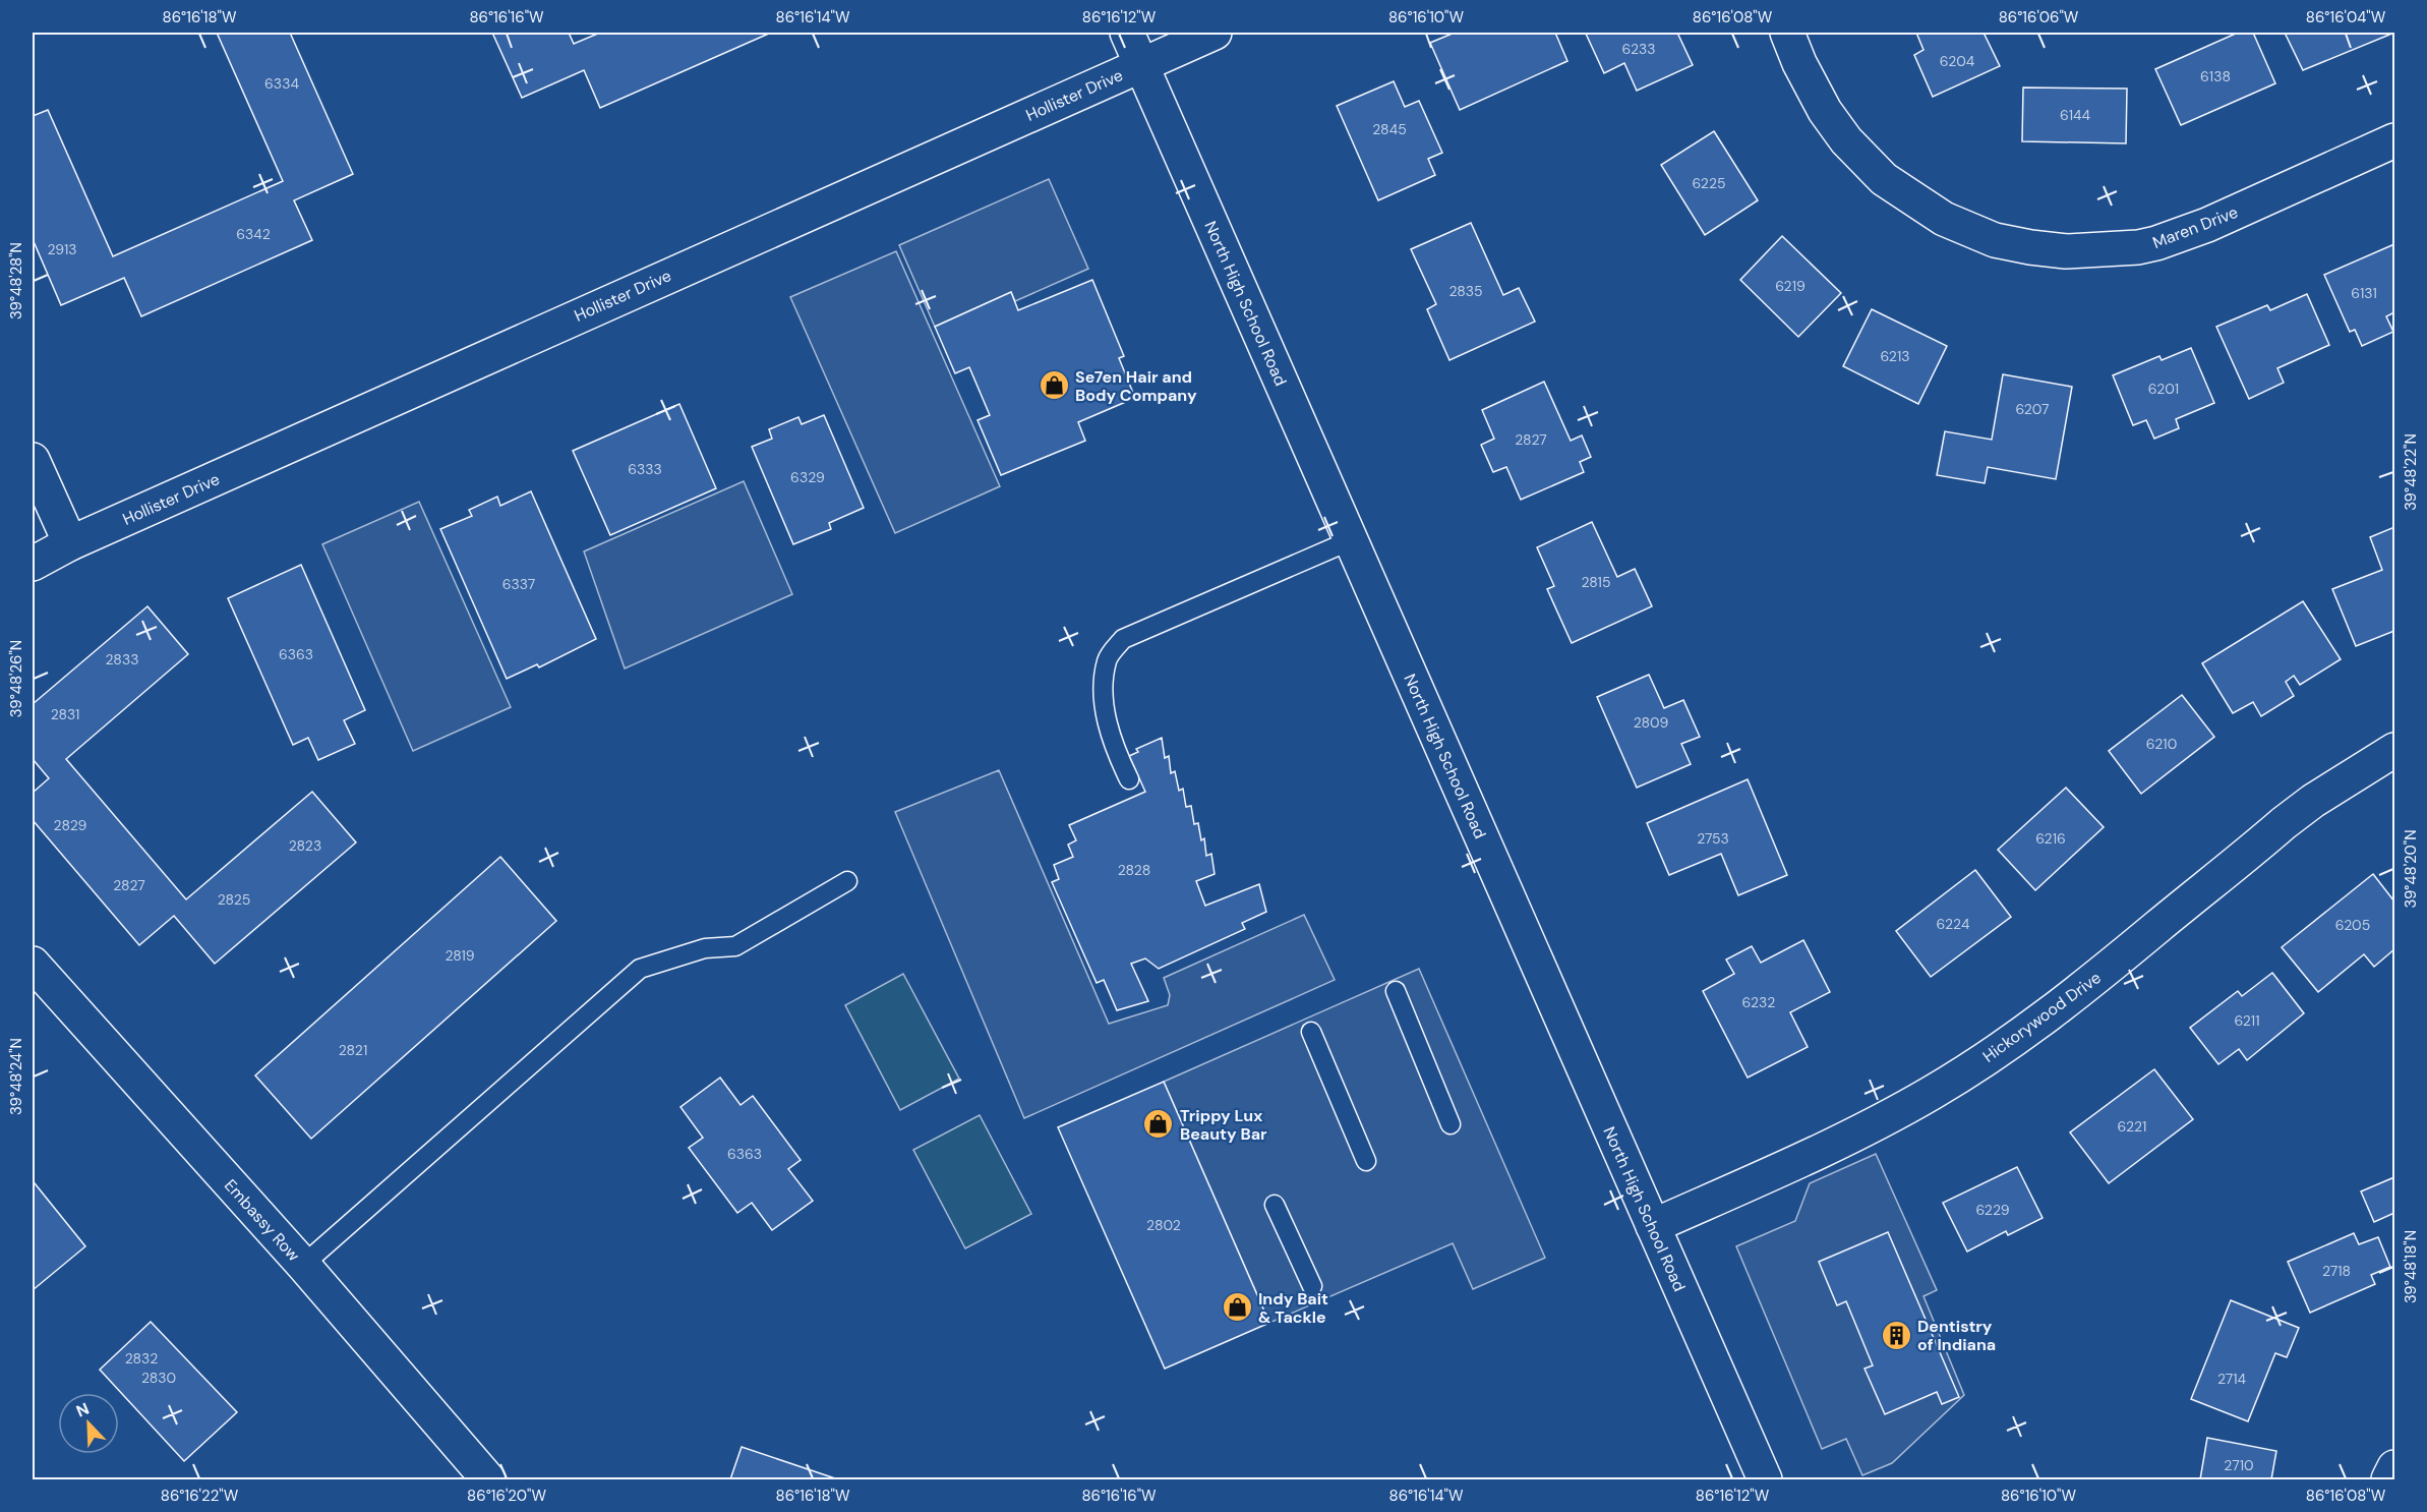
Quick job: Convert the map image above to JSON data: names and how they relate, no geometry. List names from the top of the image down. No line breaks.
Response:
{"streets":{"street":["Hollister Drive","Maren Drive","North High School Road","Hickorywood Drive","Embassy Row"]},"crossings":[["Hollister Drive","North High School Road"],["North High School Road","Hickorywood Drive"]],"places":{"shop":["Se7en Hair and Body Company","Trippy Lux Beauty Bar","Indy Bait & Tackle"],"building":["Dentistry of Indiana"]},"house_numbers":["6233","6204","6138","6334","6144","2845","6225","6342","2913","6219","2835","6131","6213","6201","6207","2827","6333","6329","2815","6337","6363","2833","2831","2809","6210","2829","2753","6216","2823","2828","2827","2825","6224","6205","2819","6232","6211","2821","6221","6363","6229","2802","2718","2832","2830","2714","2710"],"north":"top left","coordinates":["86°16'18\"W","86°16'16\"W","86°16'14\"W","86°16'12\"W","86°16'10\"W","86°16'08\"W","86°16'06\"W","86°16'04\"W","39°48'28\"N","39°48'22\"N","39°48'26\"N","39°48'20\"N","39°48'24\"N","39°48'18\"N","86°16'22\"W","86°16'20\"W"]}
